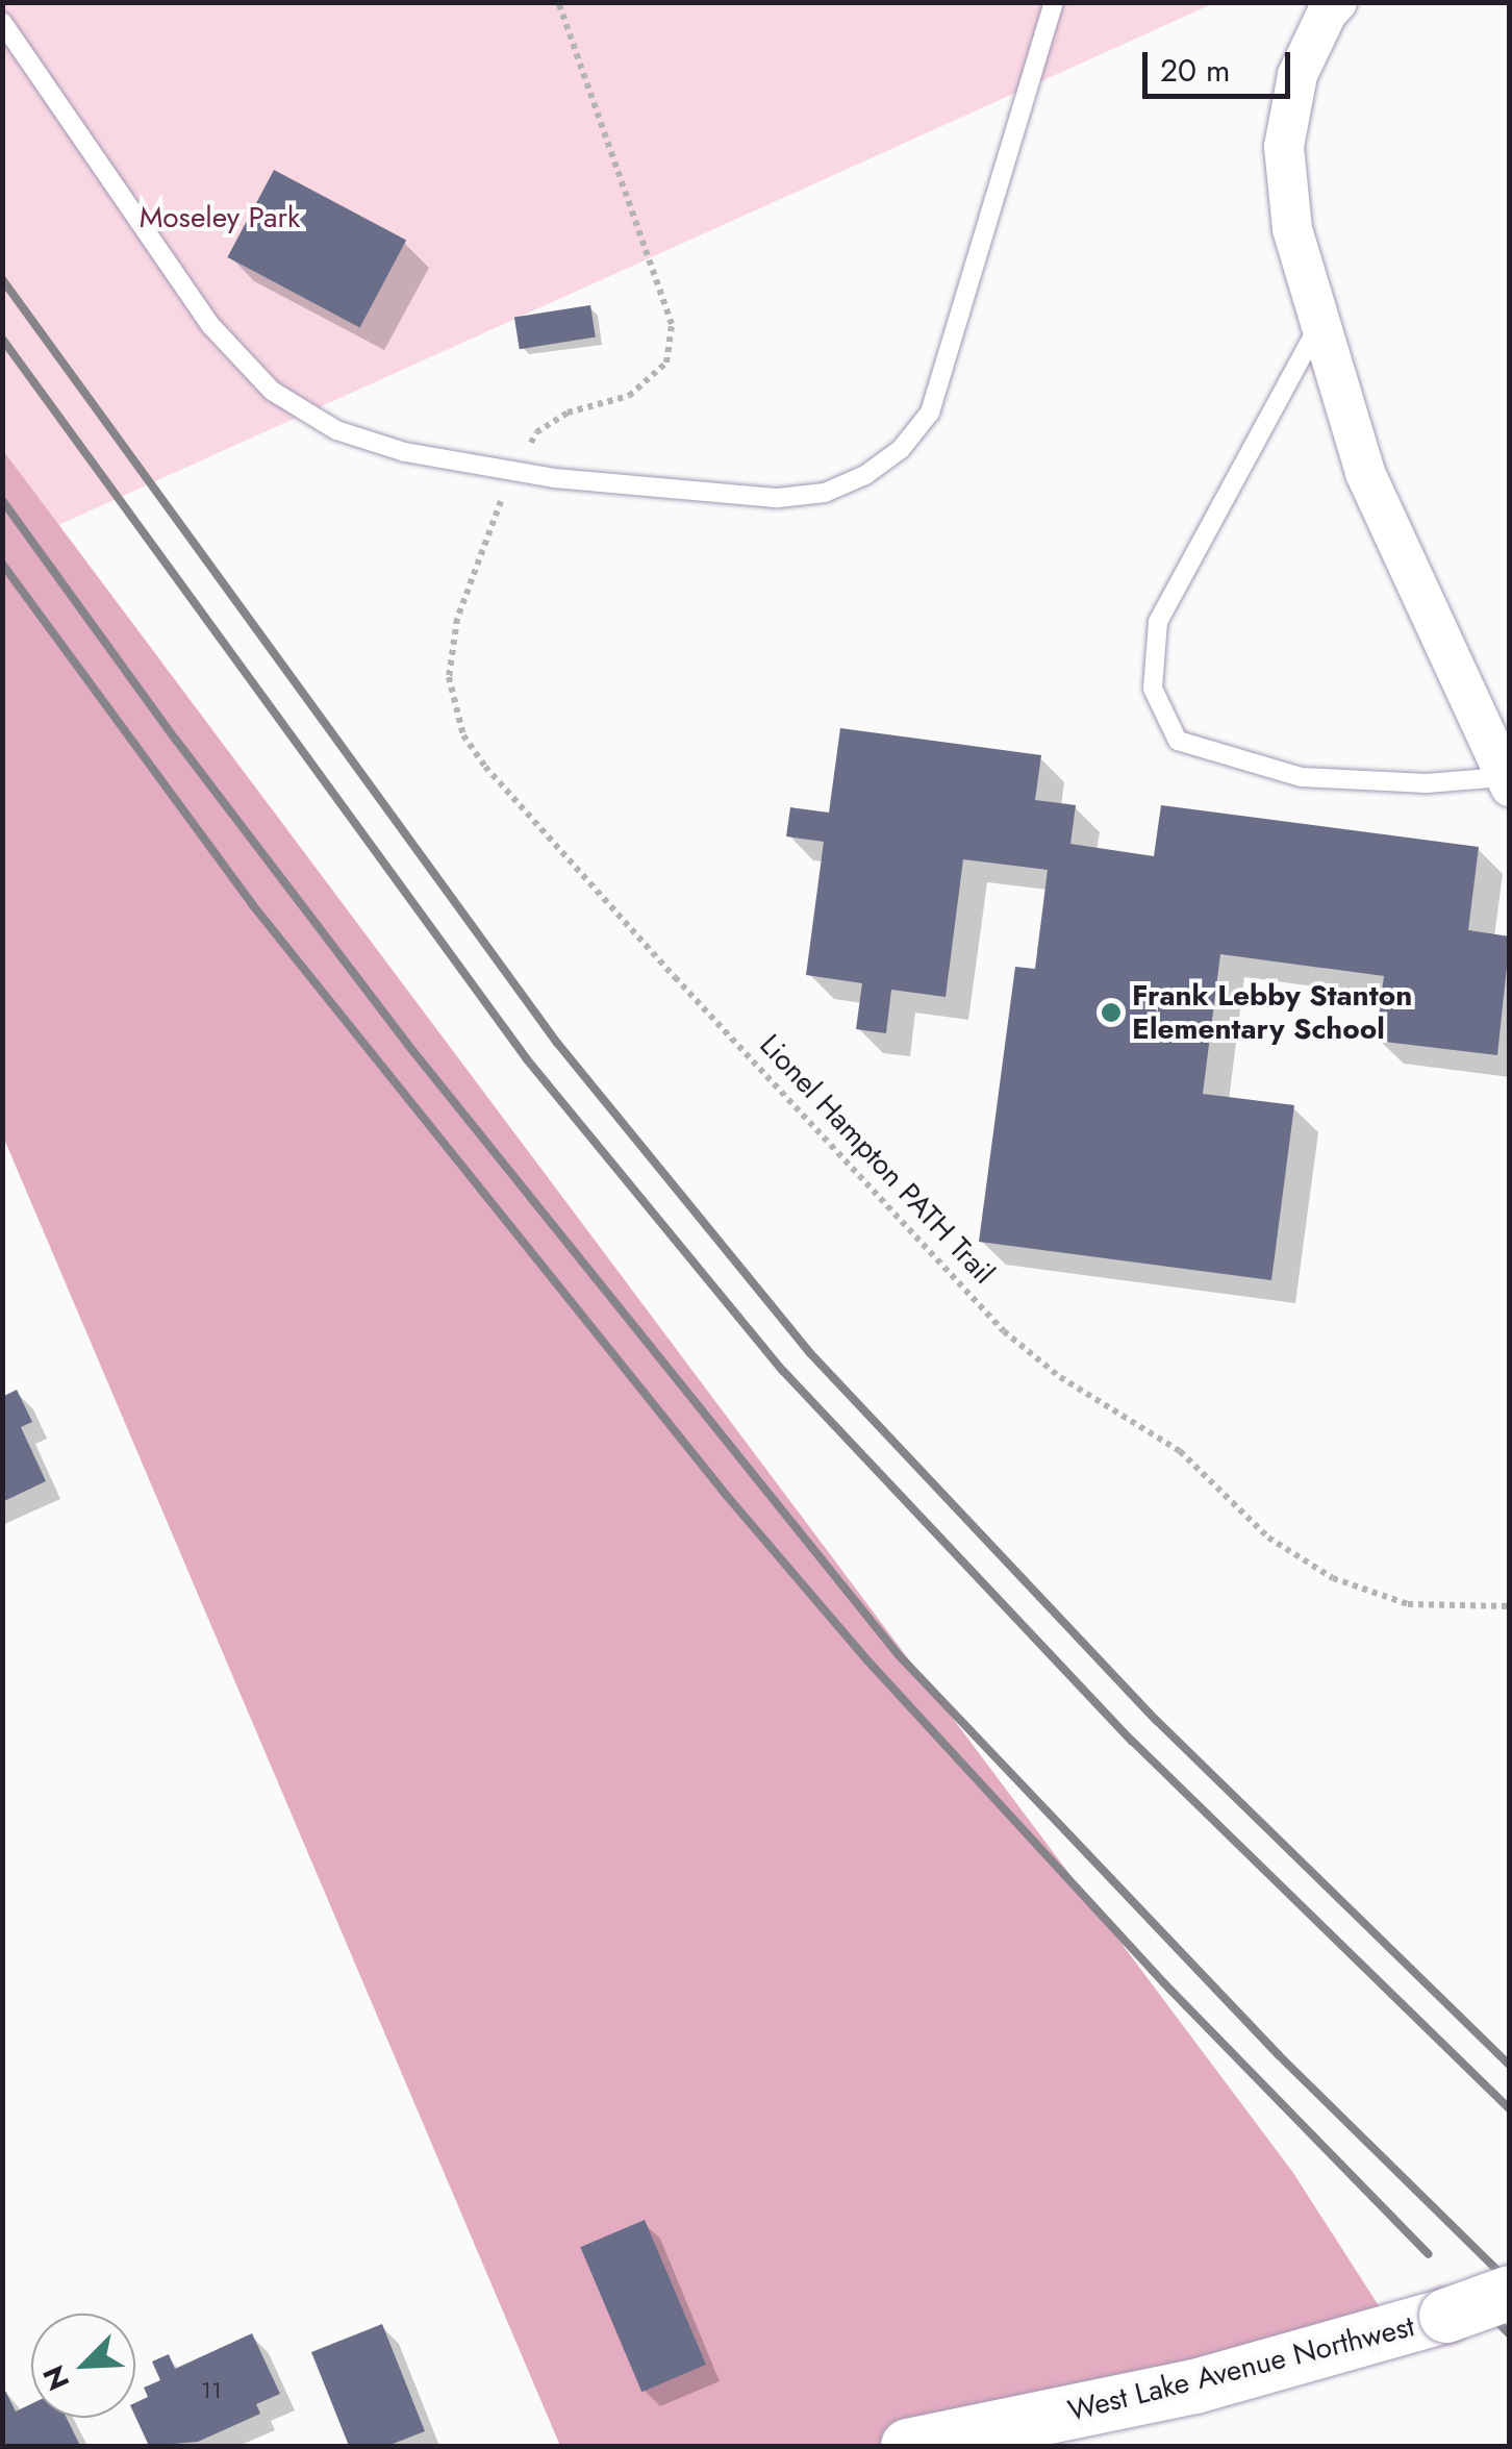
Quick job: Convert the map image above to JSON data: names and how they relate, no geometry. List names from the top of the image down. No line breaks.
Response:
{"streets":{"street":["West Lake Avenue Northwest"],"path":["Lionel Hampton PATH Trail"]},"parks":["Moseley Park"],"places":["Frank Lebby Stanton Elementary School"],"house_numbers":["11"],"scale_bar":"20 m","north":"bottom left"}
